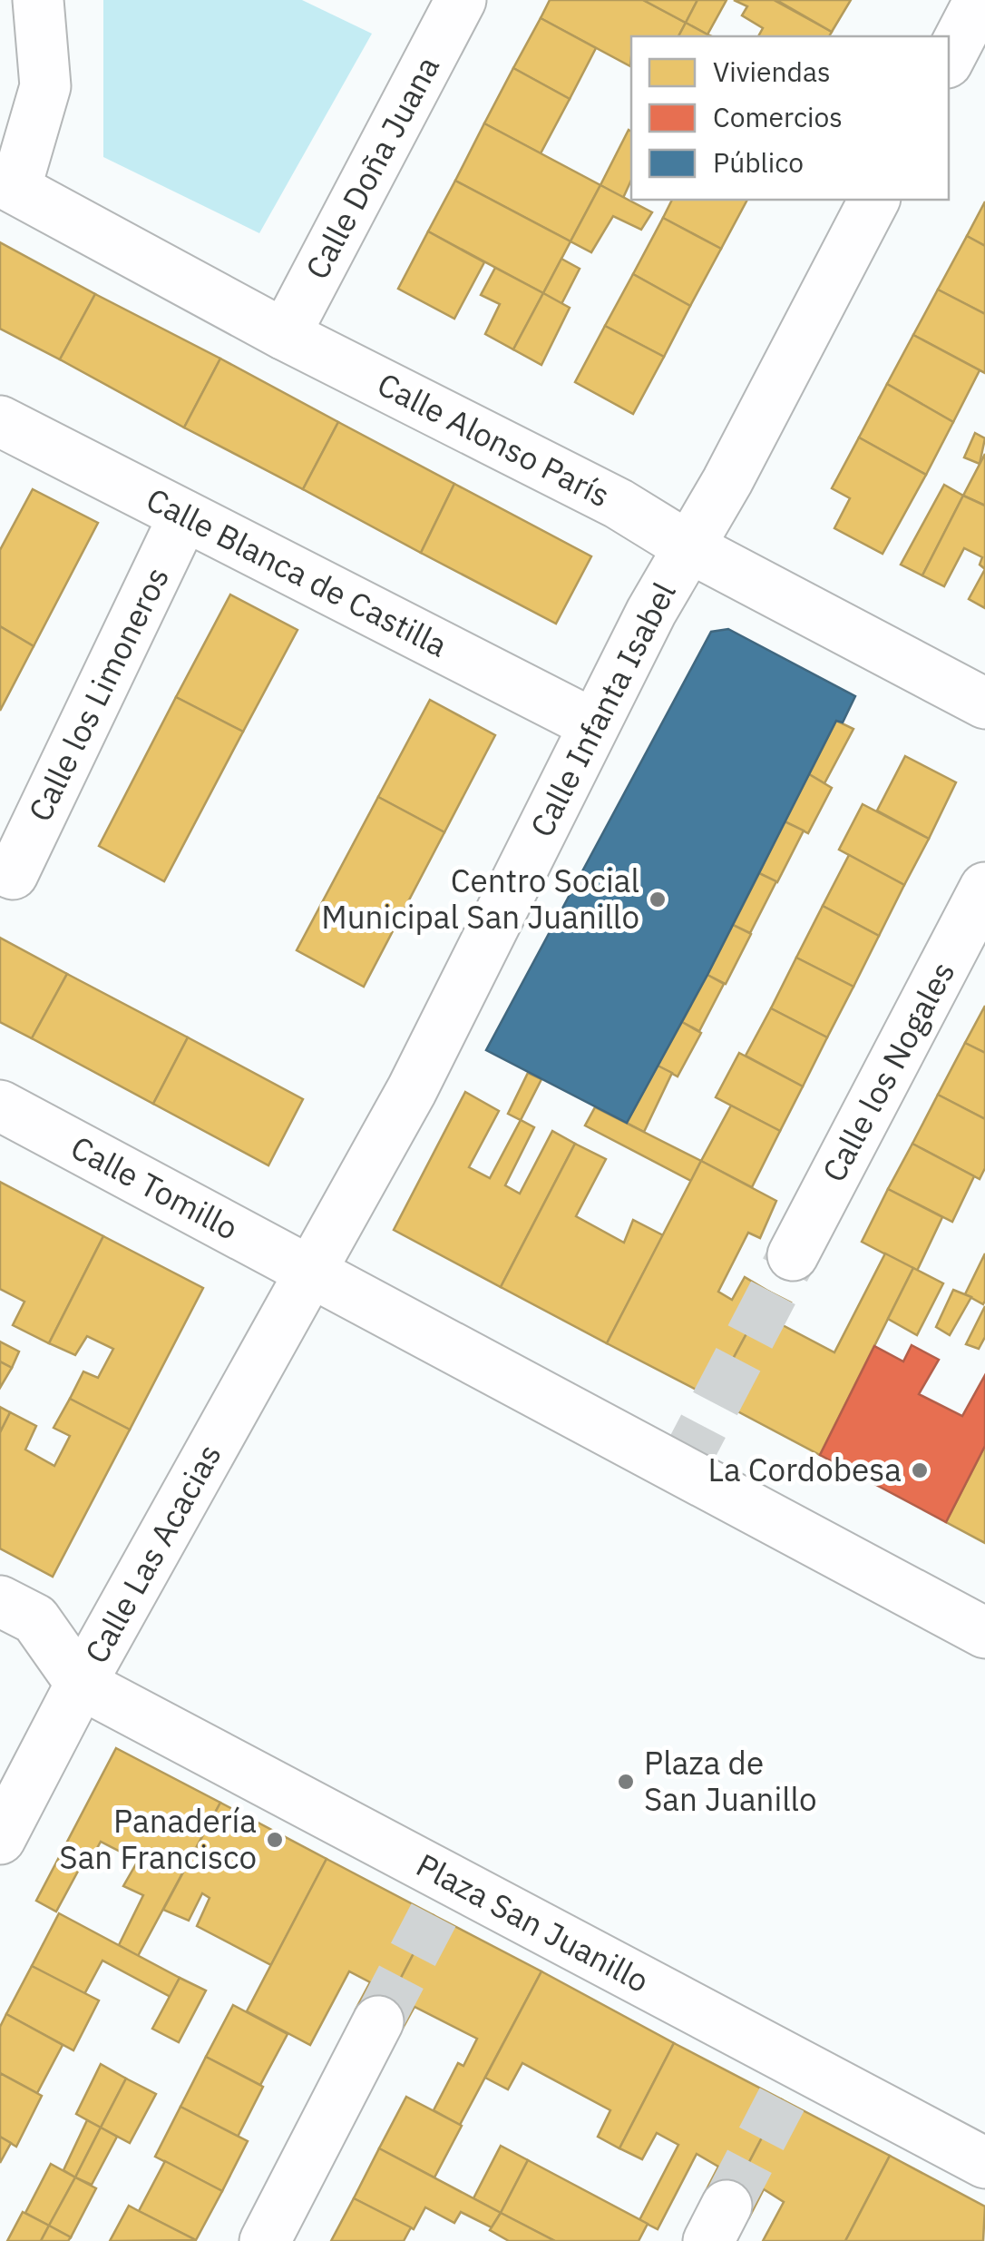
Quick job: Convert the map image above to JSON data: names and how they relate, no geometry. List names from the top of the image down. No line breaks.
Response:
{"streets":{"street":["Calle Doña Juana","Calle Alonso París","Calle Blanca de Castilla","Calle los Limoneros","Calle Infanta Isabel","Calle los Nogales","Calle Tomillo","Calle Las Acacias","Plaza San Juanillo"]},"crossings":[["Calle Doña Juana","Calle Alonso París"],["Calle Alonso París","Calle Infanta Isabel"],["Calle Blanca de Castilla","Calle los Limoneros"],["Calle Blanca de Castilla","Calle Infanta Isabel"],["Calle Infanta Isabel","Calle Tomillo"],["Calle Infanta Isabel","Calle Las Acacias"],["Calle Tomillo","Calle Las Acacias"],["Calle Las Acacias","Plaza San Juanillo"]],"places":["Centro Social Municipal San Juanillo","La Cordobesa","Plaza de San Juanillo","Panadería San Francisco"],"legend":["Viviendas","Comercios","Público"]}
